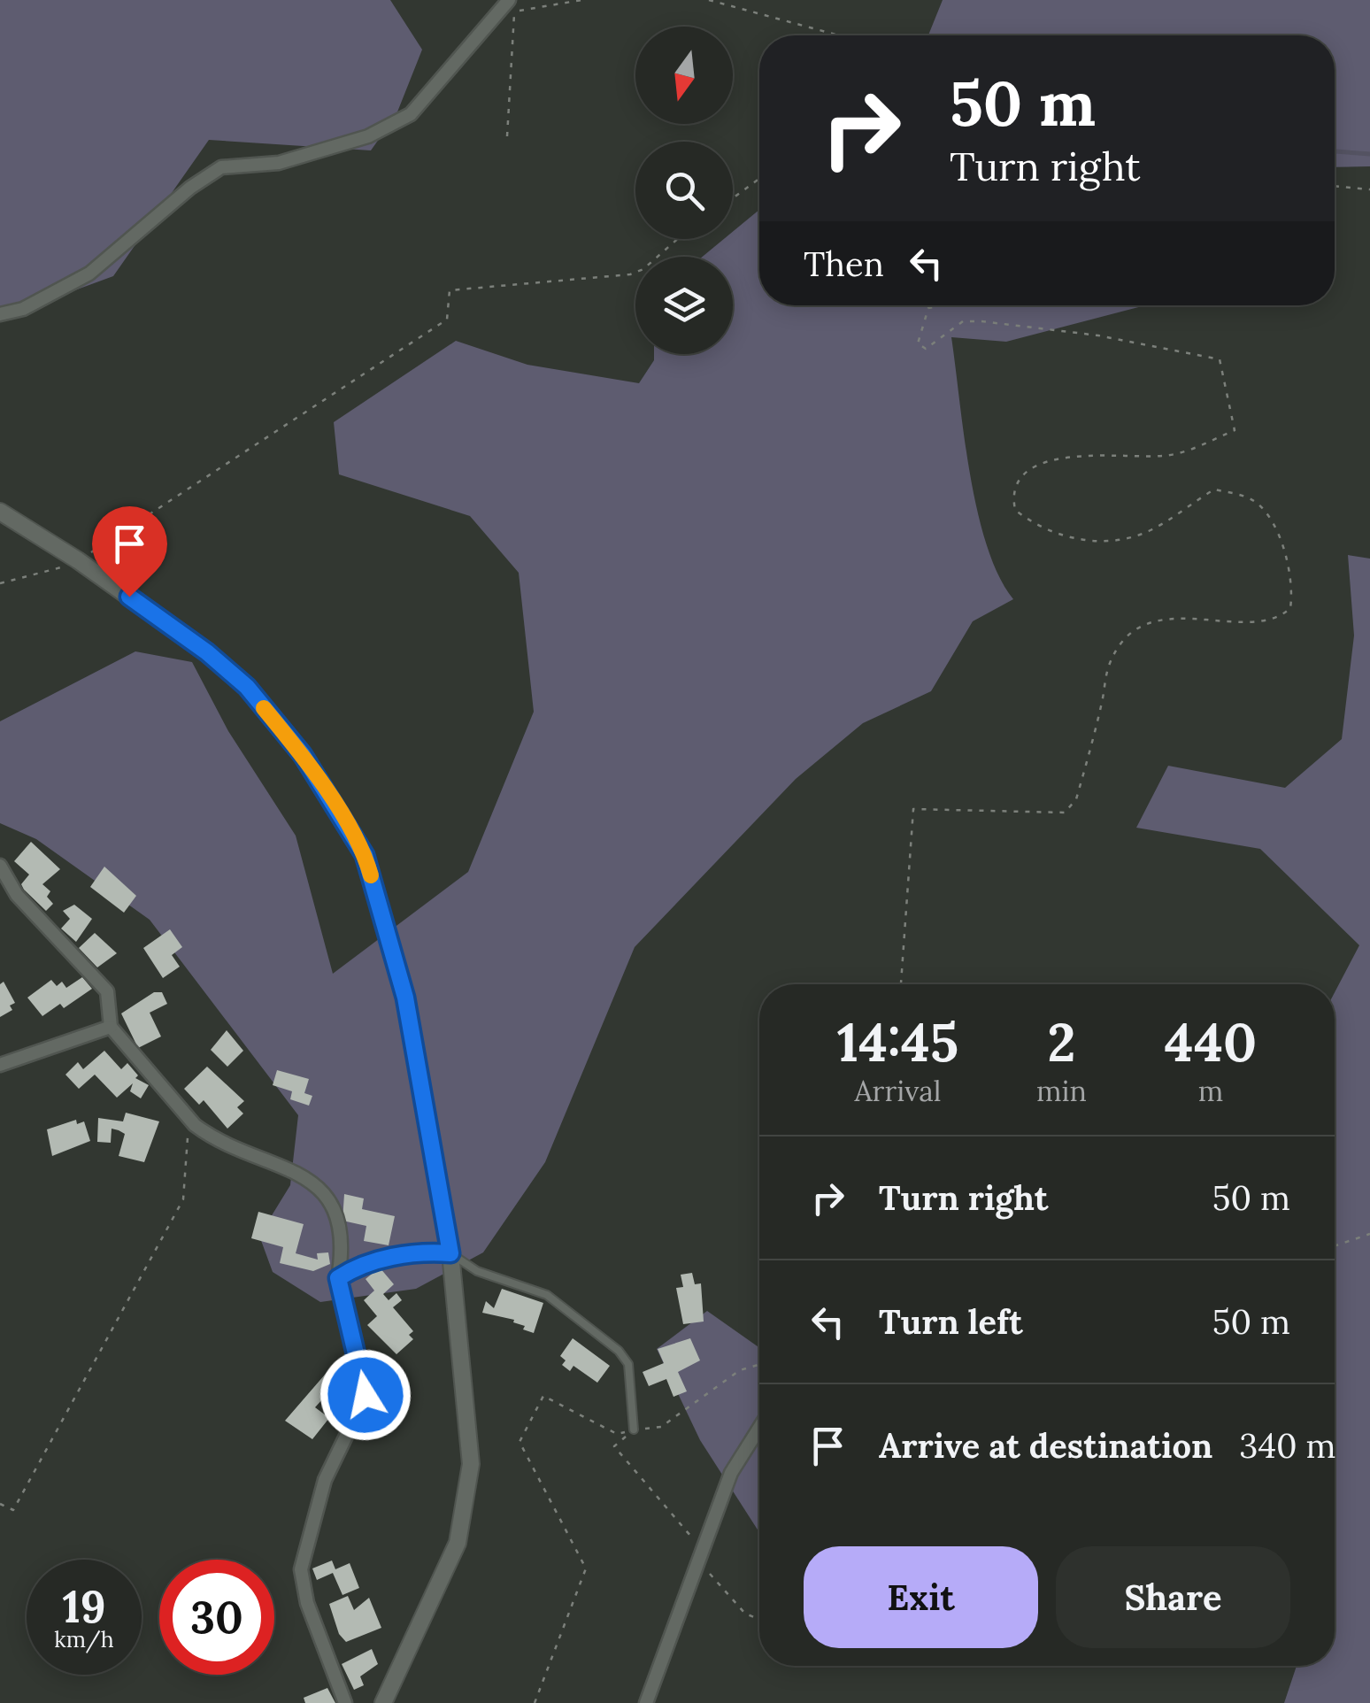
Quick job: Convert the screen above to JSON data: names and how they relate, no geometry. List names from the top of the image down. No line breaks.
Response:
{"north":"bottom","page":{"turn":["50 m","Turn right"],"then":"Then","eta":["14:45","Arrival","2","min","440","m"],"list":[{"name":"Turn right","value":"50 m"},{"name":"Turn left","value":"50 m"},{"name":"Arrive at destination","value":"340 m"}],"buttons":["Exit","Share"],"speed":"19 km/h","limit":"30"}}
